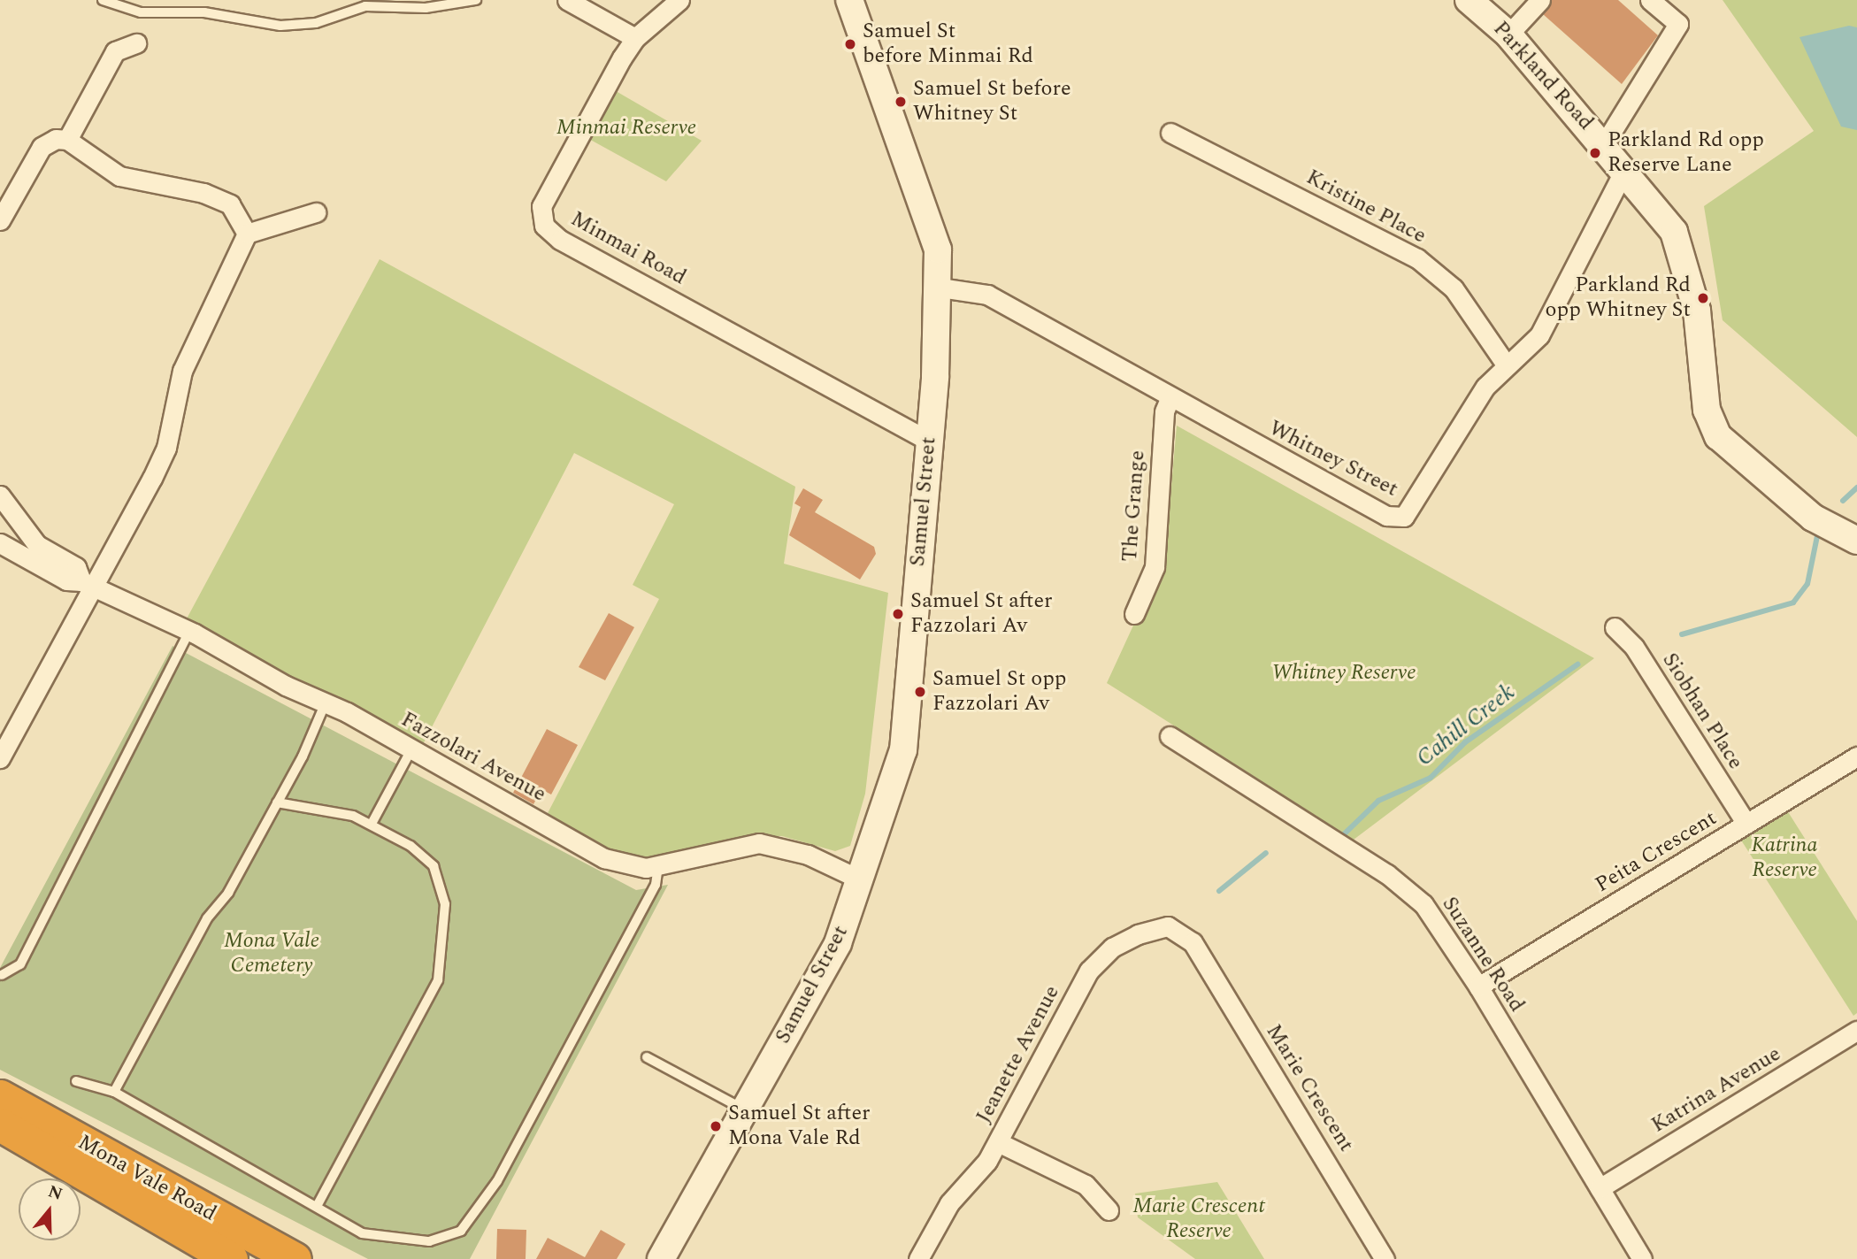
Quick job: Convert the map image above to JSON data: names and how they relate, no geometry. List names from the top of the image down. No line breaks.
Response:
{"streets":{"highway":["Mona Vale Road"],"street":["Parkland Road","Kristine Place","Minmai Road","Whitney Street","Samuel Street","The Grange","Siobhan Place","Fazzolari Avenue","Peita Crescent","Suzanne Road","Jeanette Avenue","Marie Crescent","Katrina Avenue"]},"crossings":[["Parkland Road","Whitney Street"],["Kristine Place","Whitney Street"],["Minmai Road","Samuel Street"],["Whitney Street","Samuel Street"],["Whitney Street","The Grange"],["Samuel Street","Fazzolari Avenue"],["Siobhan Place","Peita Crescent"],["Peita Crescent","Suzanne Road"],["Suzanne Road","Katrina Avenue"],["Jeanette Avenue","Marie Crescent"]],"water":["Cahill Creek"],"parks":["Minmai Reserve","Whitney Reserve","Katrina Reserve","Mona Vale Cemetery","Marie Crescent Reserve"],"places":["Samuel St before Minmai Rd","Samuel St before Whitney St","Parkland Rd opp Reserve Lane","Parkland Rd opp Whitney St","Samuel St after Fazzolari Av","Samuel St opp Fazzolari Av","Samuel St after Mona Vale Rd"],"north":"top"}
